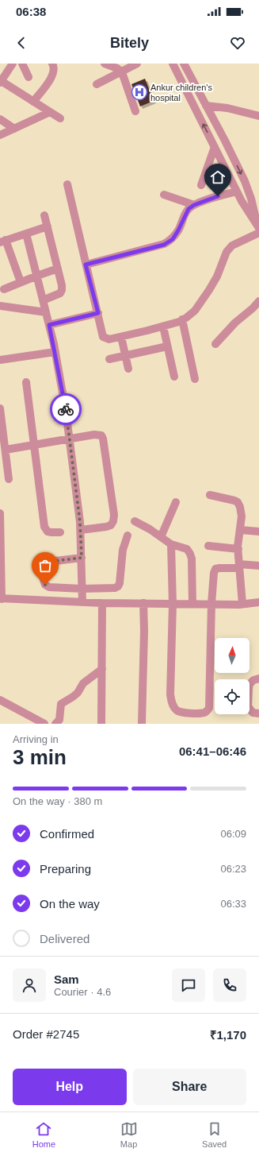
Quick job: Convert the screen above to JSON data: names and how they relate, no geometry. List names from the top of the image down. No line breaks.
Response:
{"places":{"hospital":["Ankur children's hospital"]},"north":"top","page":{"status":"06:38","header":"Bitely","heading":["3 min","Arriving in","06:41–06:46"],"panel":["Sam","Courier · 4.6","Order #2745","₹1,170"],"bar":"On the way · 380 m","list":[["Confirmed","06:09"],["Preparing","06:23"],["On the way","06:33"],"Delivered"],"buttons":["Help","Share"],"tabs":["Home","Map","Saved"]}}
